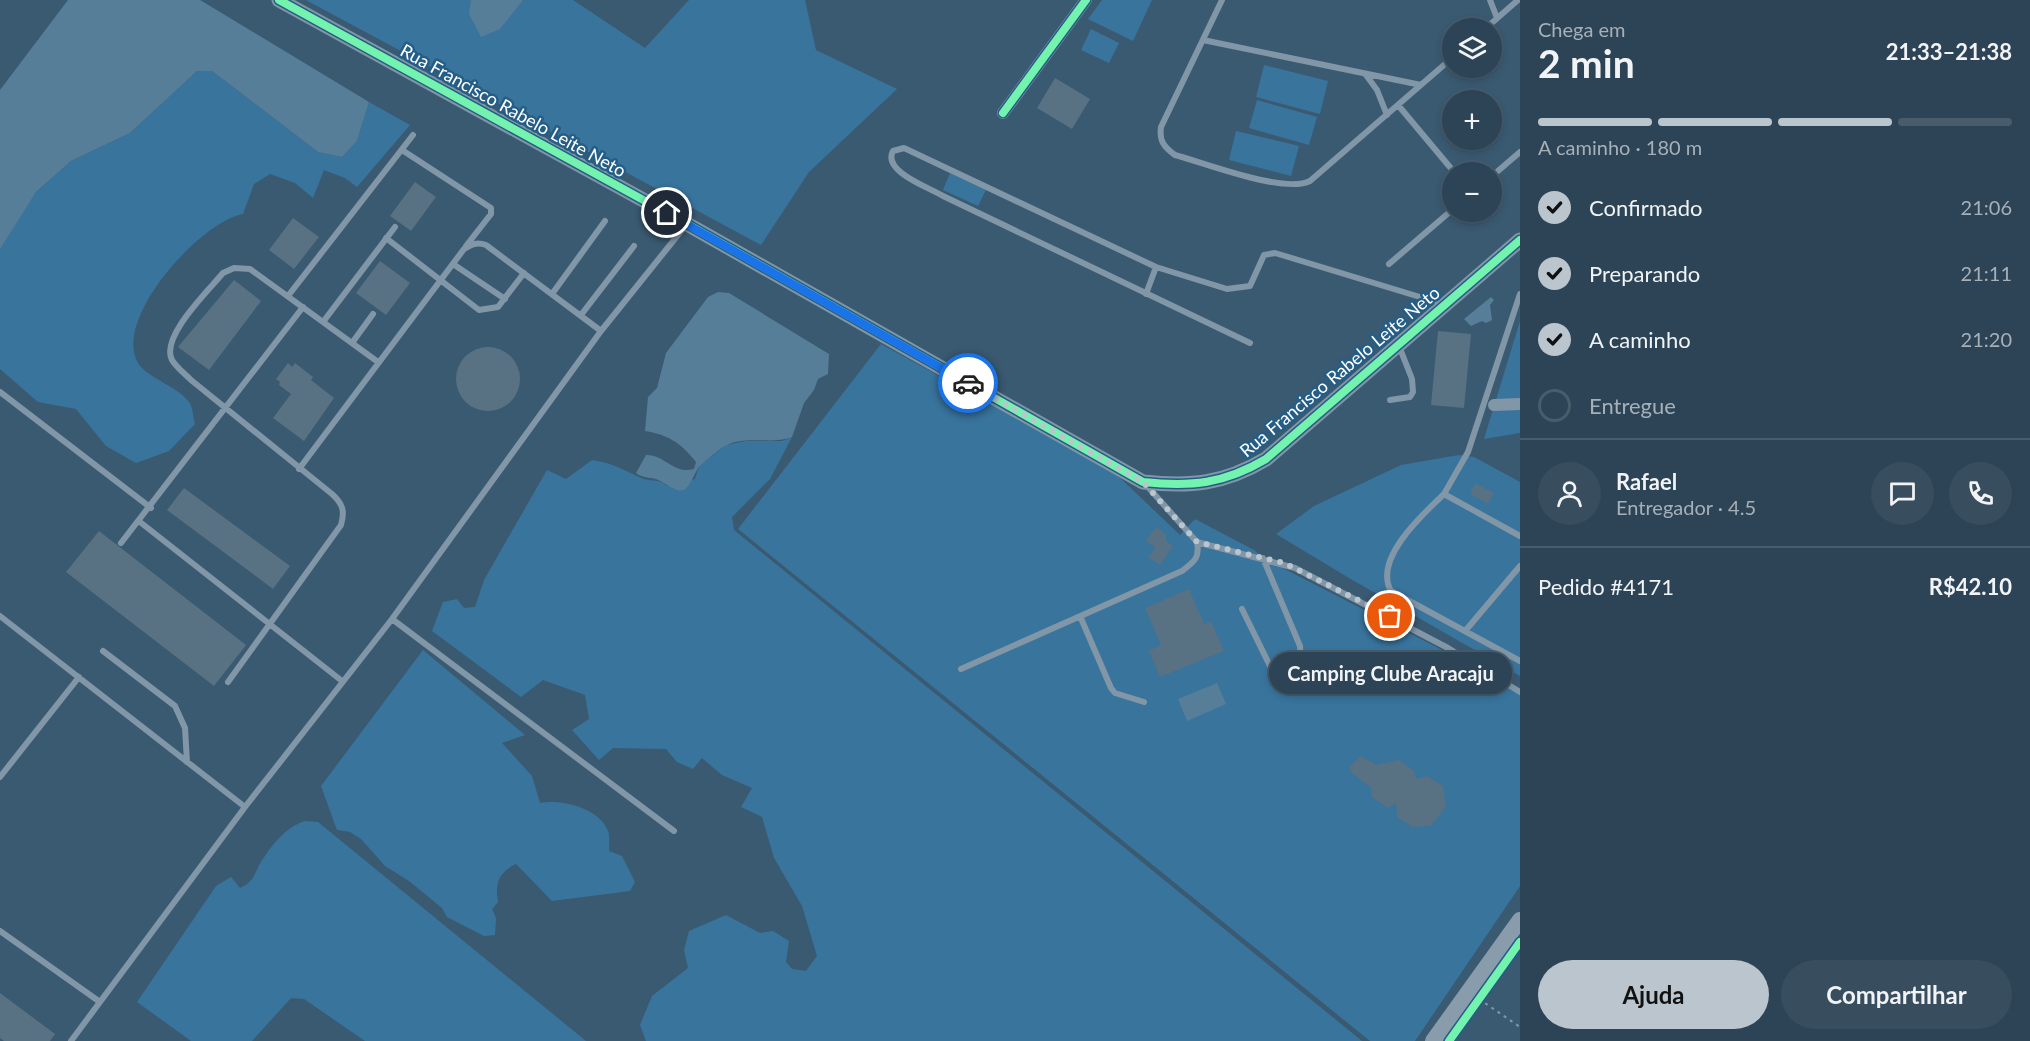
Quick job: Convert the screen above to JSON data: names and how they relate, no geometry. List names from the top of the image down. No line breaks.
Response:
{"streets":{"street":["Rua Francisco Rabelo Leite Neto"]},"places":["Camping Clube Aracaju"],"page":{"heading":["2 min","Chega em","21:33–21:38"],"panel":["Rafael","Entregador · 4.5","Pedido #4171","R$42.10"],"map_buttons":["+","−"],"bar":"A caminho · 180 m","list":[["Confirmado","21:06"],["Preparando","21:11"],["A caminho","21:20"],"Entregue"],"bubble":"Camping Clube Aracaju","buttons":["Ajuda","Compartilhar"]}}
